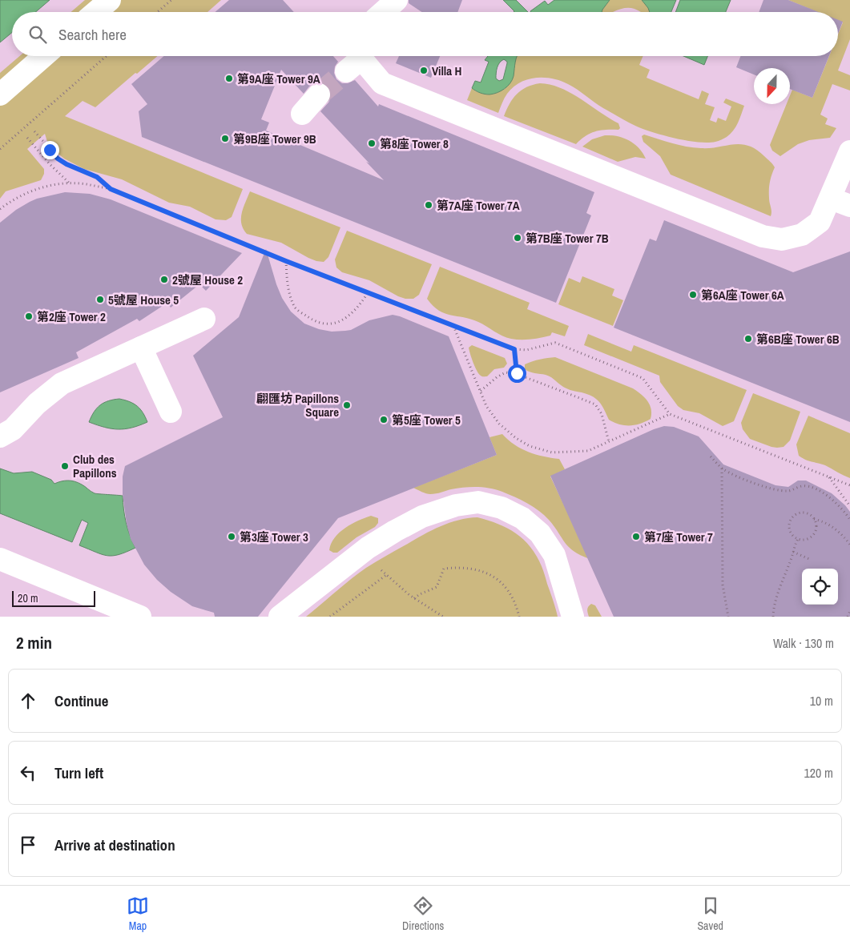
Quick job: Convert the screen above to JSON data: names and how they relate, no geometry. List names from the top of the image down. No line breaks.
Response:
{"places":["Villa H","第9A座 Tower 9A","第9B座 Tower 9B","第8座 Tower 8","第7A座 Tower 7A","第7B座 Tower 7B","2號屋 House 2","第6A座 Tower 6A","5號屋 House 5","第2座 Tower 2","第6B座 Tower 6B","翩匯坊 Papillons Square","第5座 Tower 5","Club des Papillons","第3座 Tower 3","第7座 Tower 7"],"scale_bar":"20 m","north":"bottom","page":{"search":"Search here","scale":"20 m","heading":["2 min","Walk · 130 m"],"list":[["Continue","10 m"],["Turn left","120 m"],"Arrive at destination"],"nav":["Map","Directions","Saved"]}}
